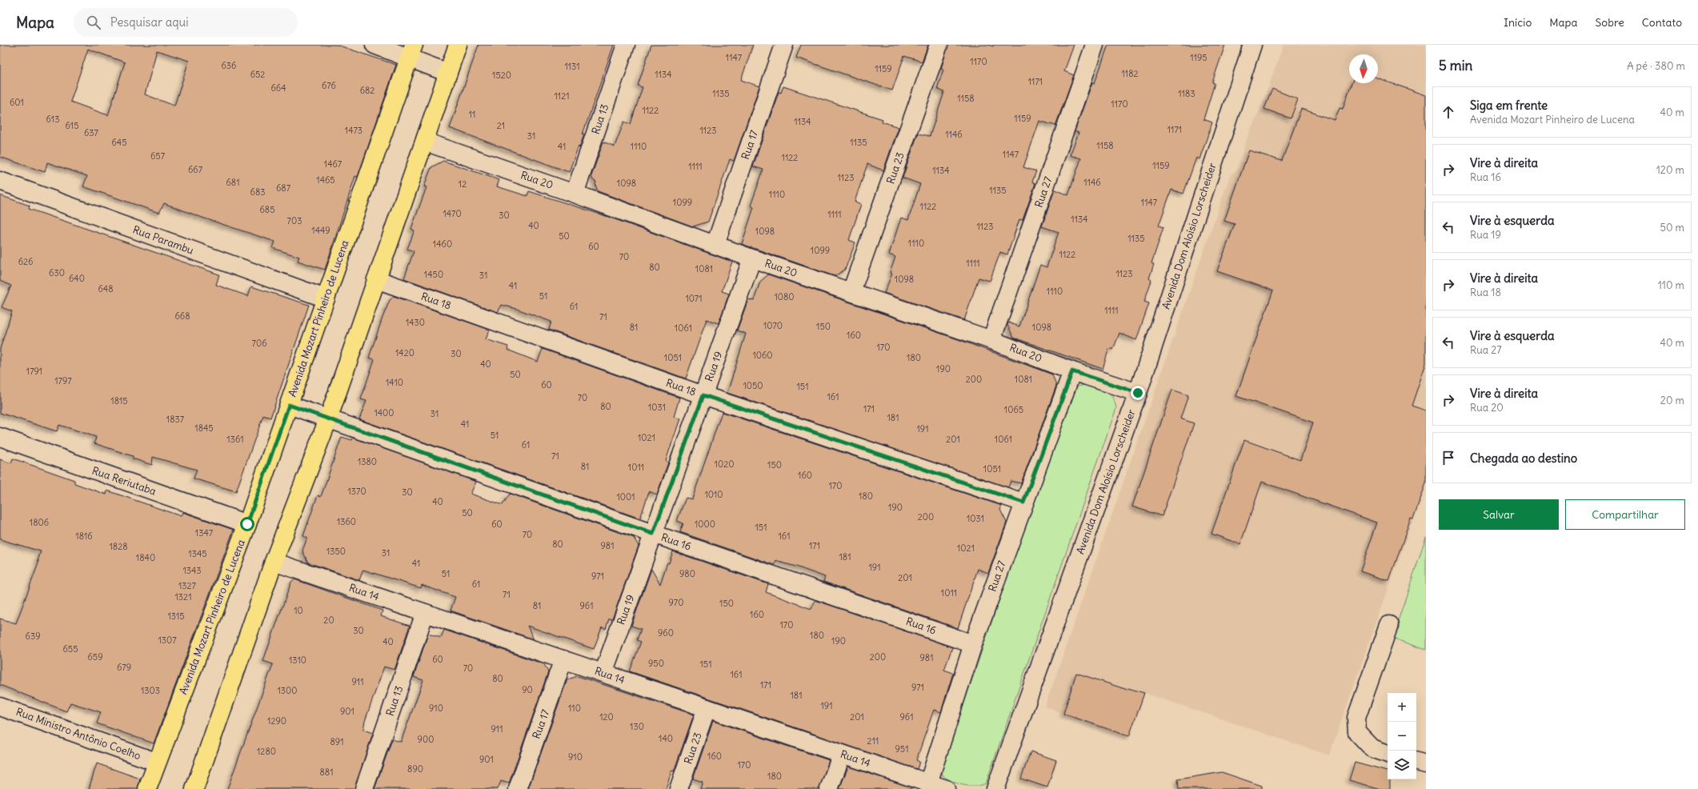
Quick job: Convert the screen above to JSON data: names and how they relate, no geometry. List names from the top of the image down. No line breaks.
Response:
{"streets":{"main road":["Avenida Mozart Pinheiro de Lucena"],"street":["Rua 13","Rua 17","Rua 23","Rua 20","Rua 27","Avenida Dom Aloísio Lorscheider","Rua Parambu","Rua 18","Rua 19","Rua Reriutaba","Rua 16","Rua 14","Rua Ministro Antônio Coelho"]},"crossings":[["Rua 13","Rua 20"],["Rua 13","Rua 14"],["Rua 17","Rua 20"],["Rua 17","Rua 14"],["Rua 23","Rua 20"],["Rua 23","Rua 14"],["Rua 20","Rua 27"],["Rua 20","Avenida Dom Aloísio Lorscheider"],["Rua 20","Rua 19"],["Rua 27","Rua 18"],["Rua 27","Rua 16"],["Rua 27","Rua 14"],["Rua Parambu","Avenida Mozart Pinheiro de Lucena"],["Rua 18","Rua 19"],["Avenida Mozart Pinheiro de Lucena","Rua Reriutaba"],["Avenida Mozart Pinheiro de Lucena","Rua 16"],["Avenida Mozart Pinheiro de Lucena","Rua Ministro Antônio Coelho"],["Rua 19","Rua 16"],["Rua 19","Rua 14"]],"house_numbers":["1147","1195","1170","636","1131","1159","1182","652","1134","1520","1171","676","664","682","1135","1183","1121","1158","601","1170","1122","11","1159","613","1134","615","21","1171","1473","1123","637","1146","31","645","1135","1158","41","1110","1147","657","1122","1467","1159","1111","667","1134","1123","1465","681","1146","1098","12","687","1135","683","1110","1099","1147","1122","685","1470","1111","30","1134","703","40","1123","1449","1098","50","1135","1110","1460","60","1099","1122","70","626","1111","80","1081","630","1123","1450","31","640","1098","41","648","1110","51","1080","1071","61","1111","668","71","1430","1070","150","81","1098","1061","160","706","170","1420","30","1060","1051","180","40","190","1791","50","200","1081","1797","1410","60","1050","151","161","70","1815","80","1031","171","1065","1400","31","181","1837","41","1845","191","51","1021","1361","201","1061","61","71","1380","1020","150","81","1011","1051","160","170","1370","30","1010","180","1001","40","190","50","200","1031","1360","1806","60","1000","151","1347","70","1816","161","80","981","171","1828","1021","1350","31","1345","181","1840","41","191","1343","51","980","971","201","61","1327","1011","71","1321","970","150","81","961","10","160","1315","20","170","30","960","180","639","1307","190","40","655","659","200","981","60","1310","950","151","679","70","161","80","911","171","971","90","1303","1300","181","191","910","110","901","120","201","961","1290","130","911","140","900","211","891","951","1280","160","910","901","170","890","881","180"],"north":"bottom","page":{"header":"Mapa","search":"Pesquisar aqui","nav":["Início","Mapa","Sobre","Contato"],"heading":["5 min","A pé · 380 m"],"list":[["Siga em frente","Avenida Mozart Pinheiro de Lucena","40 m"],["Vire à direita","Rua 16","120 m"],["Vire à esquerda","Rua 19","50 m"],["Vire à direita","Rua 18","110 m"],["Vire à esquerda","Rua 27","40 m"],["Vire à direita","Rua 20","20 m"],"Chegada ao destino"],"buttons":["Salvar","Compartilhar"],"map_buttons":["+","−"]}}
